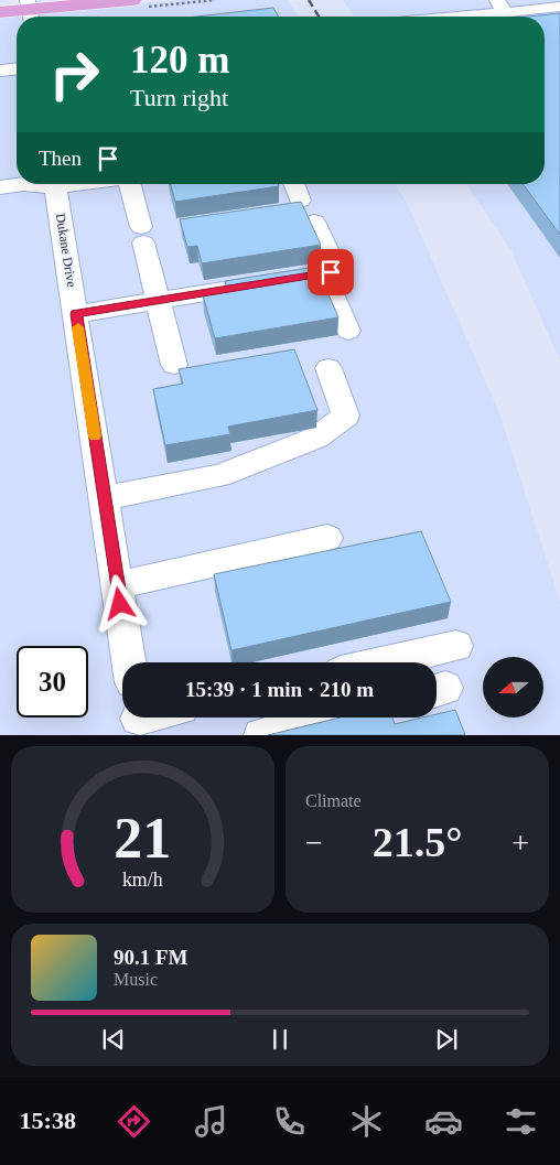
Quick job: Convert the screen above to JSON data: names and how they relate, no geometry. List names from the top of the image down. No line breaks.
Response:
{"streets":{"street":["Dukane Drive"]},"north":"left","page":{"turn":["120 m","Turn right"],"then":"Then","limit":"30","trip":"15:39 · 1 min · 210 m","tile":"Climate","heat":["−","21.5°","+"],"song":["90.1 FM","Music"],"tabs":"15:38","gauge":["21","km/h"]}}
